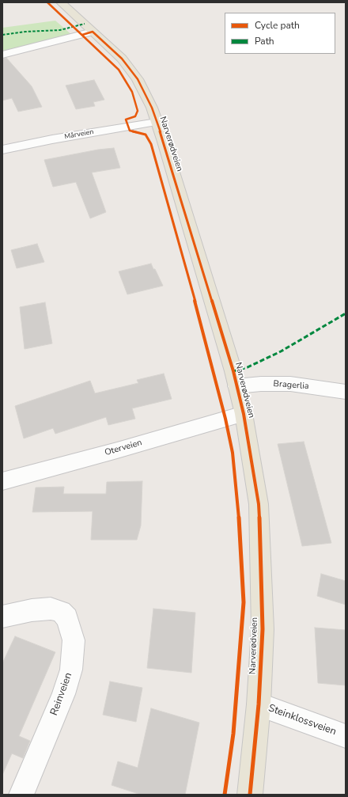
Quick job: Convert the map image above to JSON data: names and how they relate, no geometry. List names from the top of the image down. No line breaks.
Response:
{"streets":{"main road":["Narverødveien"],"street":["Mårveien","Bragerlia","Oterveien","Reinveien","Steinklossveien"]},"crossings":[["Mårveien","Narverødveien"],["Narverødveien","Bragerlia"],["Narverødveien","Oterveien"],["Narverødveien","Steinklossveien"]],"legend":["Cycle path","Path"]}
